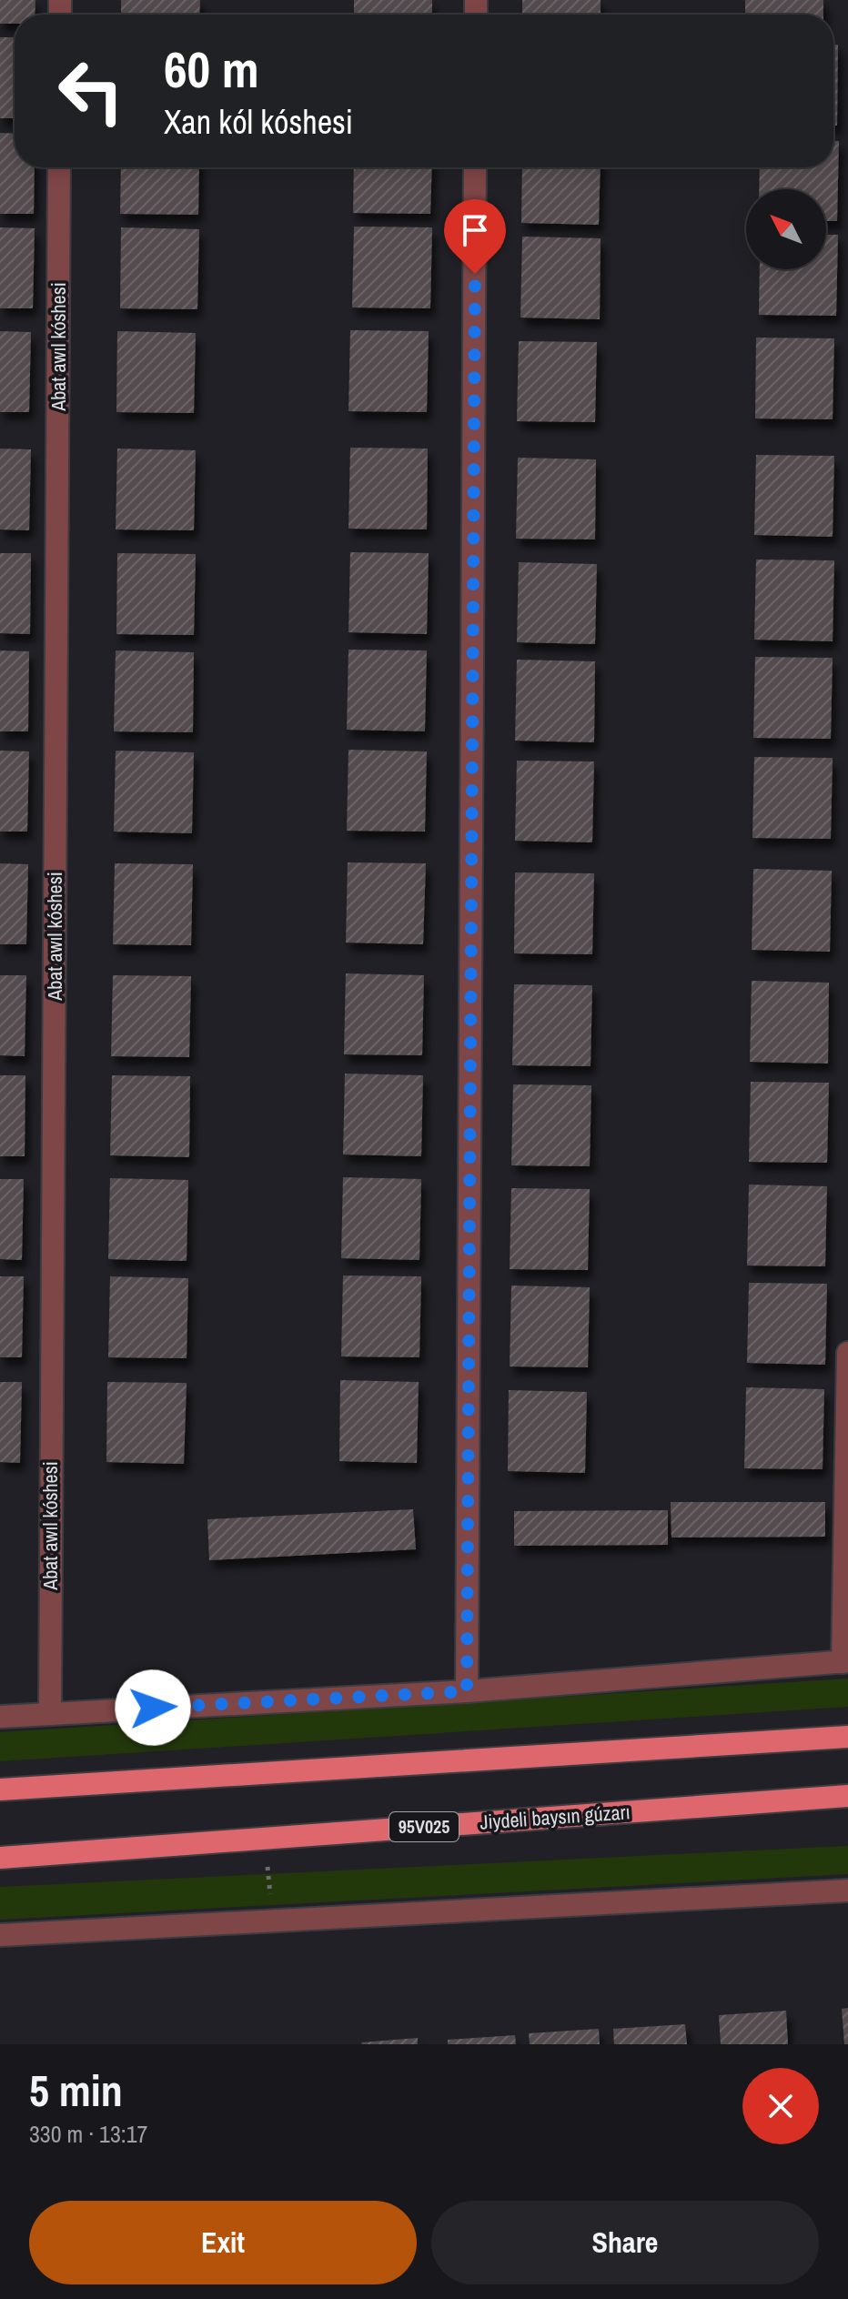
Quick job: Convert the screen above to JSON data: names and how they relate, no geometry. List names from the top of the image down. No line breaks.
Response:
{"streets":{"main road":["Jiydeli baysın gúzarı","95V025"],"street":["Abat awıl kóshesi"]},"north":"top left","page":{"turn":["60 m","Xan kól kóshesi"],"heading":["5 min","330 m · 13:17"],"buttons":["Exit","Share"]}}
